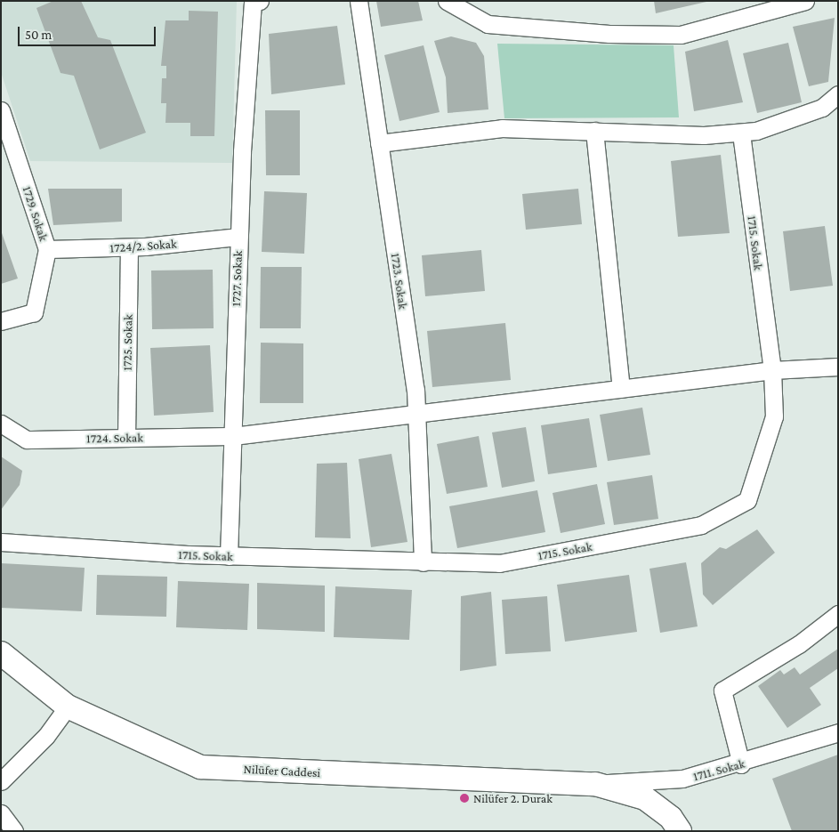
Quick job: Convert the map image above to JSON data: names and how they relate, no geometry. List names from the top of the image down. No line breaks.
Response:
{"streets":{"street":["1729. Sokak","1715. Sokak","1724/2. Sokak","1727. Sokak","1723. Sokak","1725. Sokak","1724. Sokak","1711. Sokak","Nilüfer Caddesi"]},"crossings":[["1729. Sokak","1724/2. Sokak"],["1715. Sokak","1727. Sokak"],["1715. Sokak","1723. Sokak"],["1715. Sokak","1724. Sokak"],["1724/2. Sokak","1727. Sokak"],["1724/2. Sokak","1725. Sokak"],["1727. Sokak","1724. Sokak"],["1723. Sokak","1724. Sokak"],["1725. Sokak","1724. Sokak"],["1711. Sokak","Nilüfer Caddesi"]],"places":["Nilüfer 2. Durak"],"scale_bar":"50 m"}
